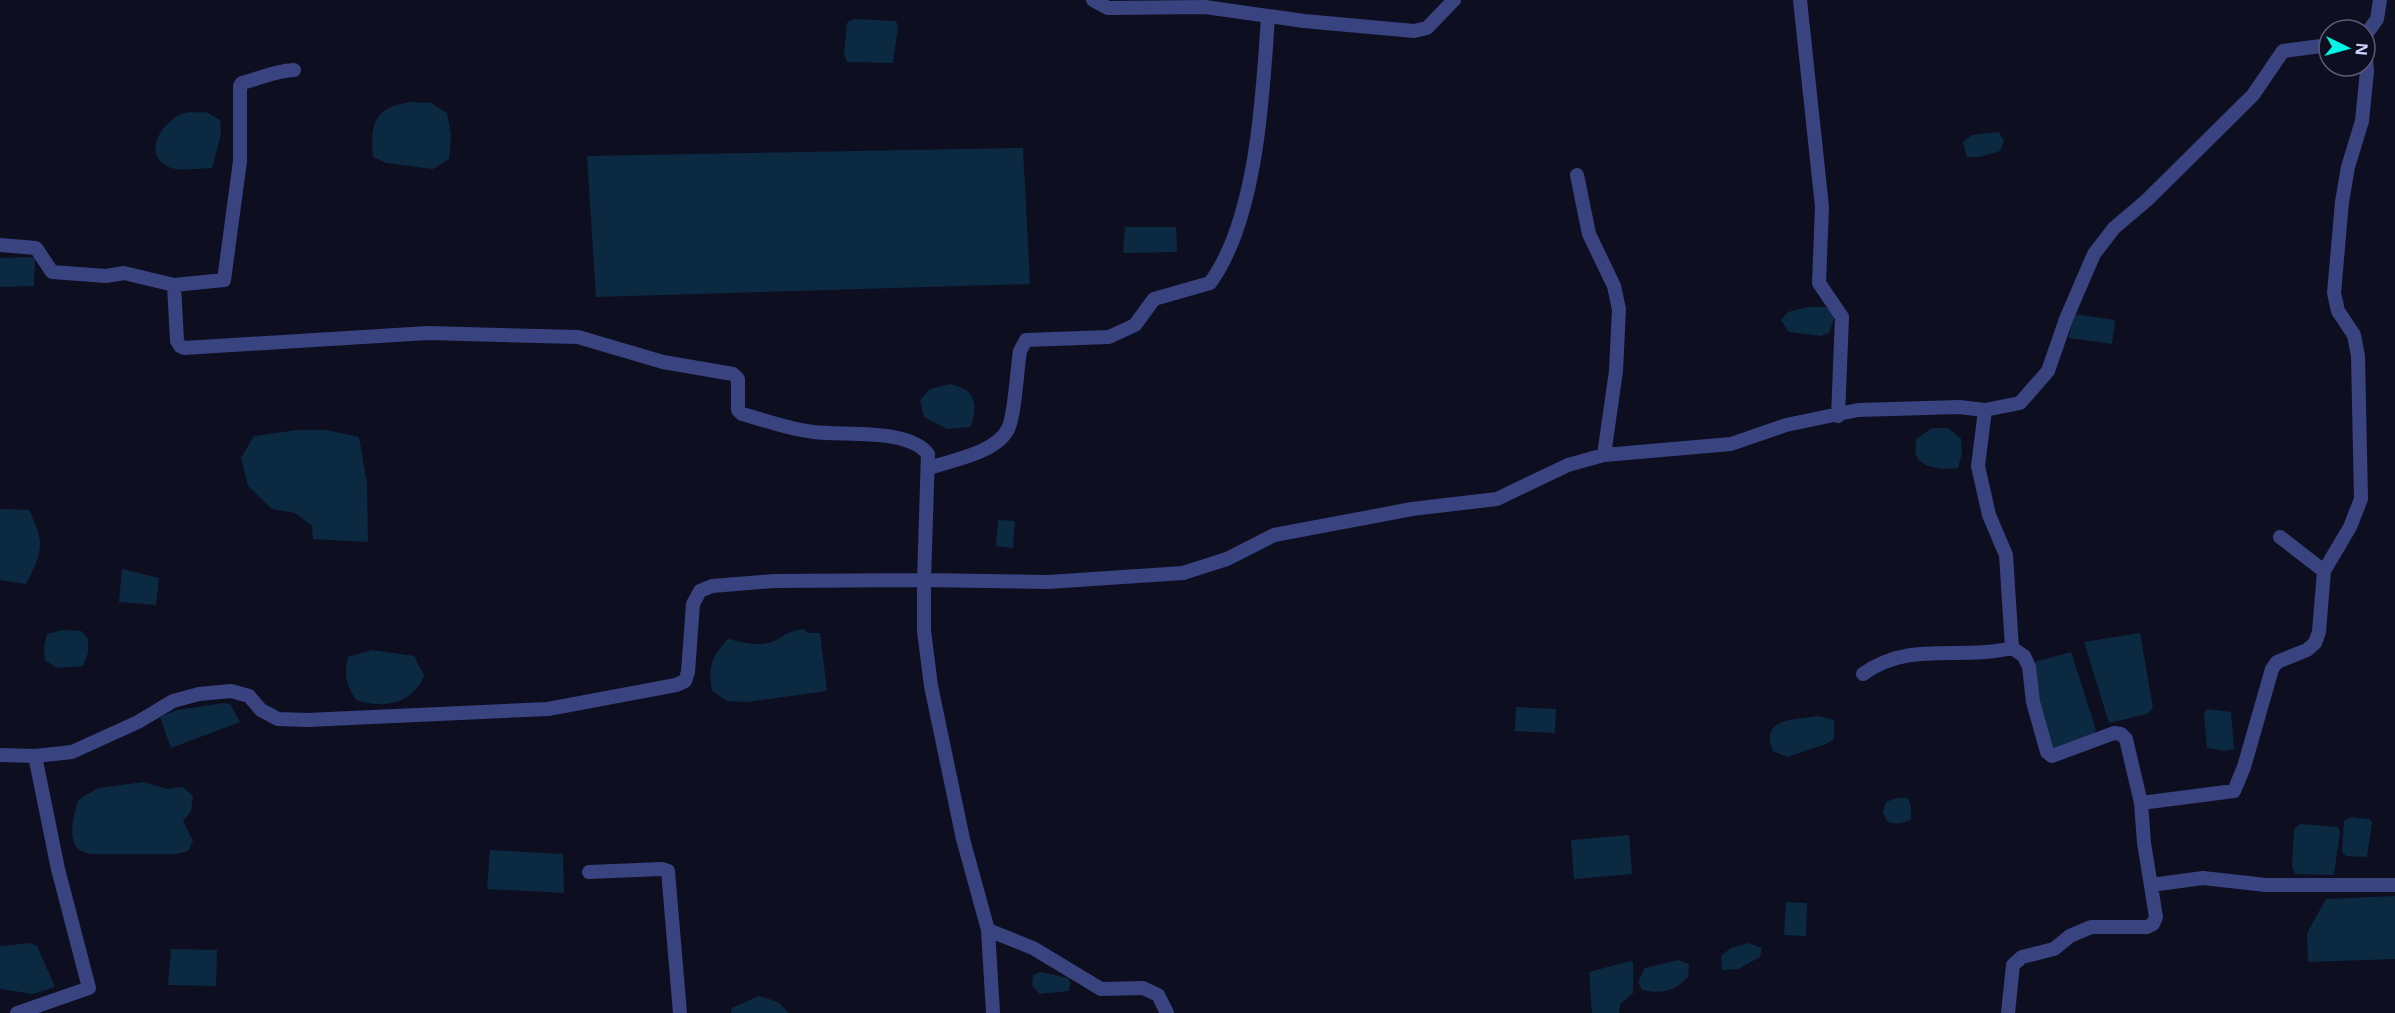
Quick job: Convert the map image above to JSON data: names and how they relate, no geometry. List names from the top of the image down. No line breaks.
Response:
{"north":"right"}
